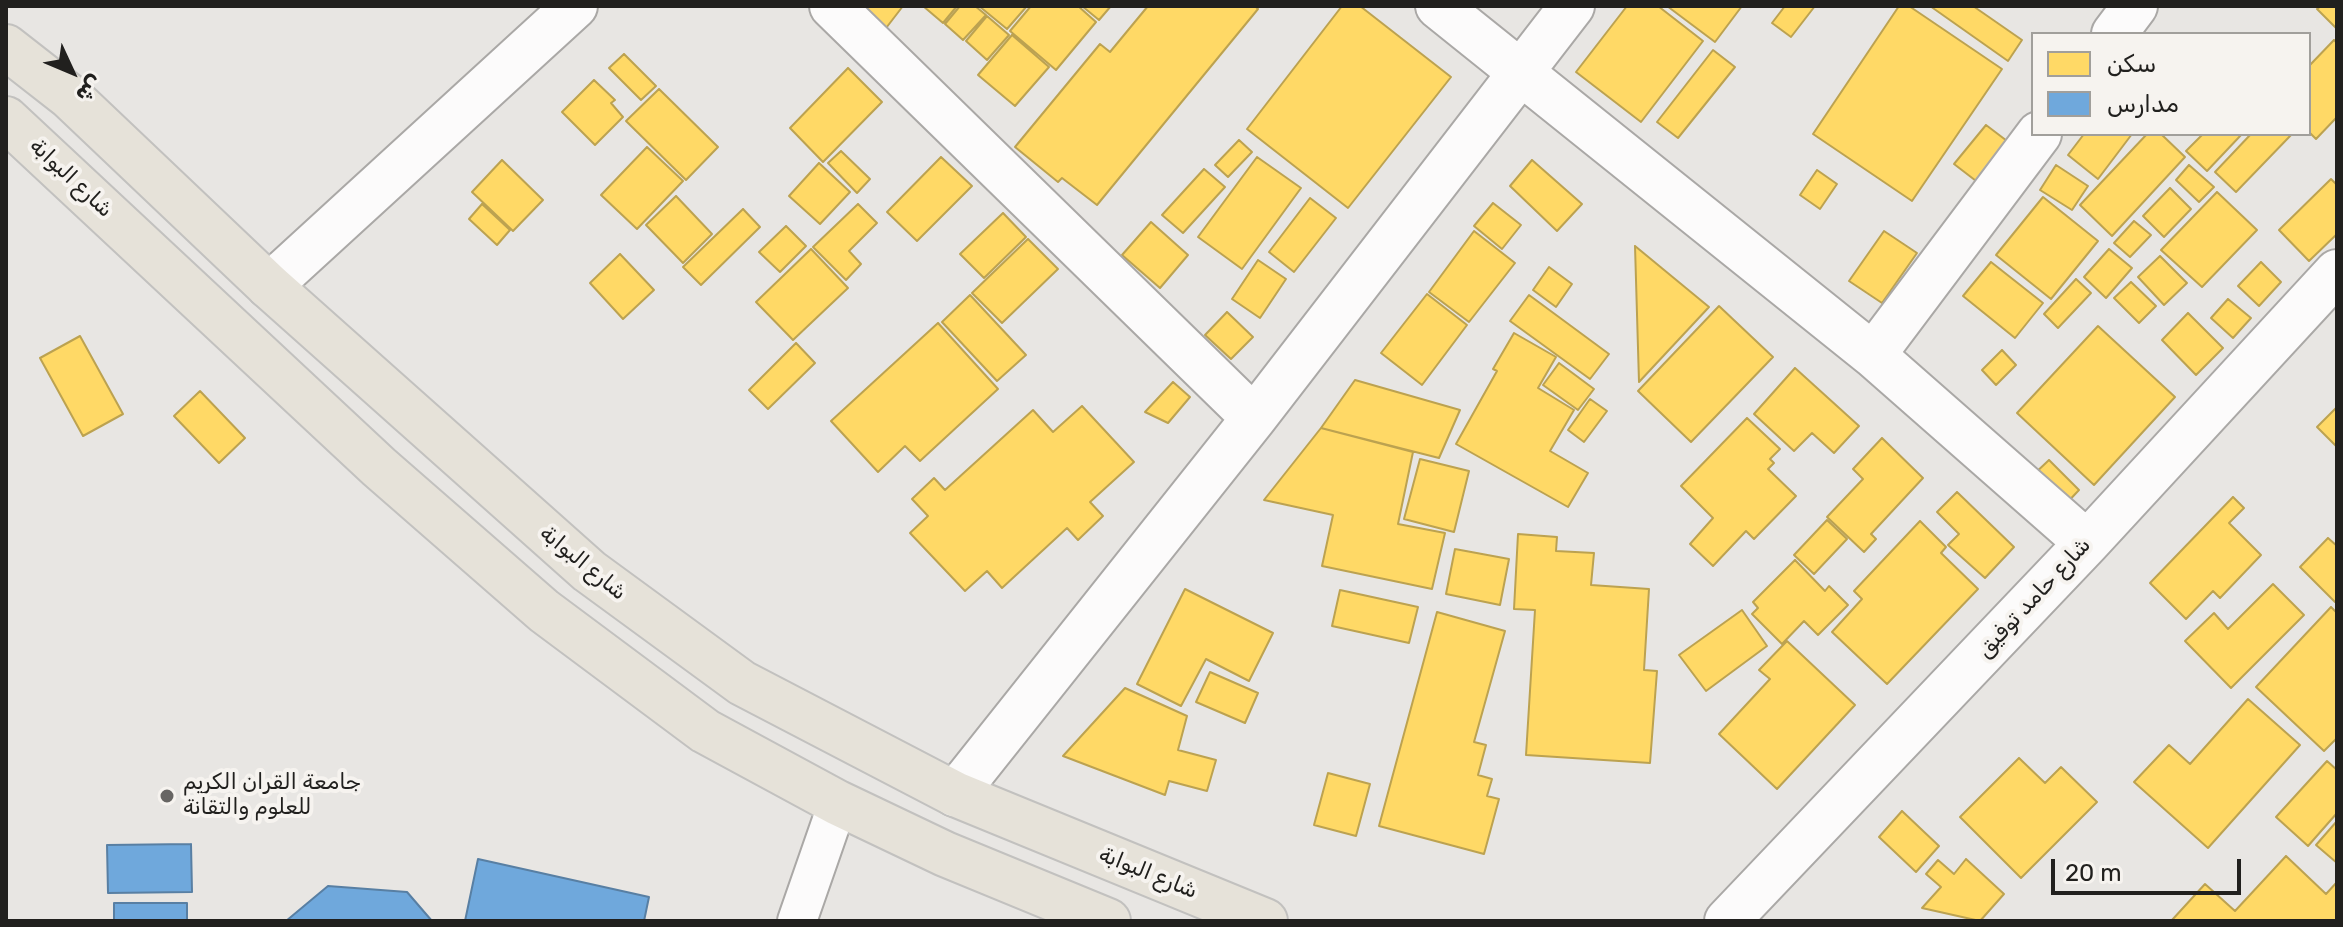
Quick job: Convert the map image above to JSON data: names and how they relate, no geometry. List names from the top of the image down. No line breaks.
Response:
{"streets":{"main road":["شارع البوابة"],"street":["شارع حامد توفيق"]},"places":["جامعة القران الكريم للعلوم والتقانة"],"legend":["سكن","مدارس"],"scale_bar":"20 m","north":"bottom right"}
